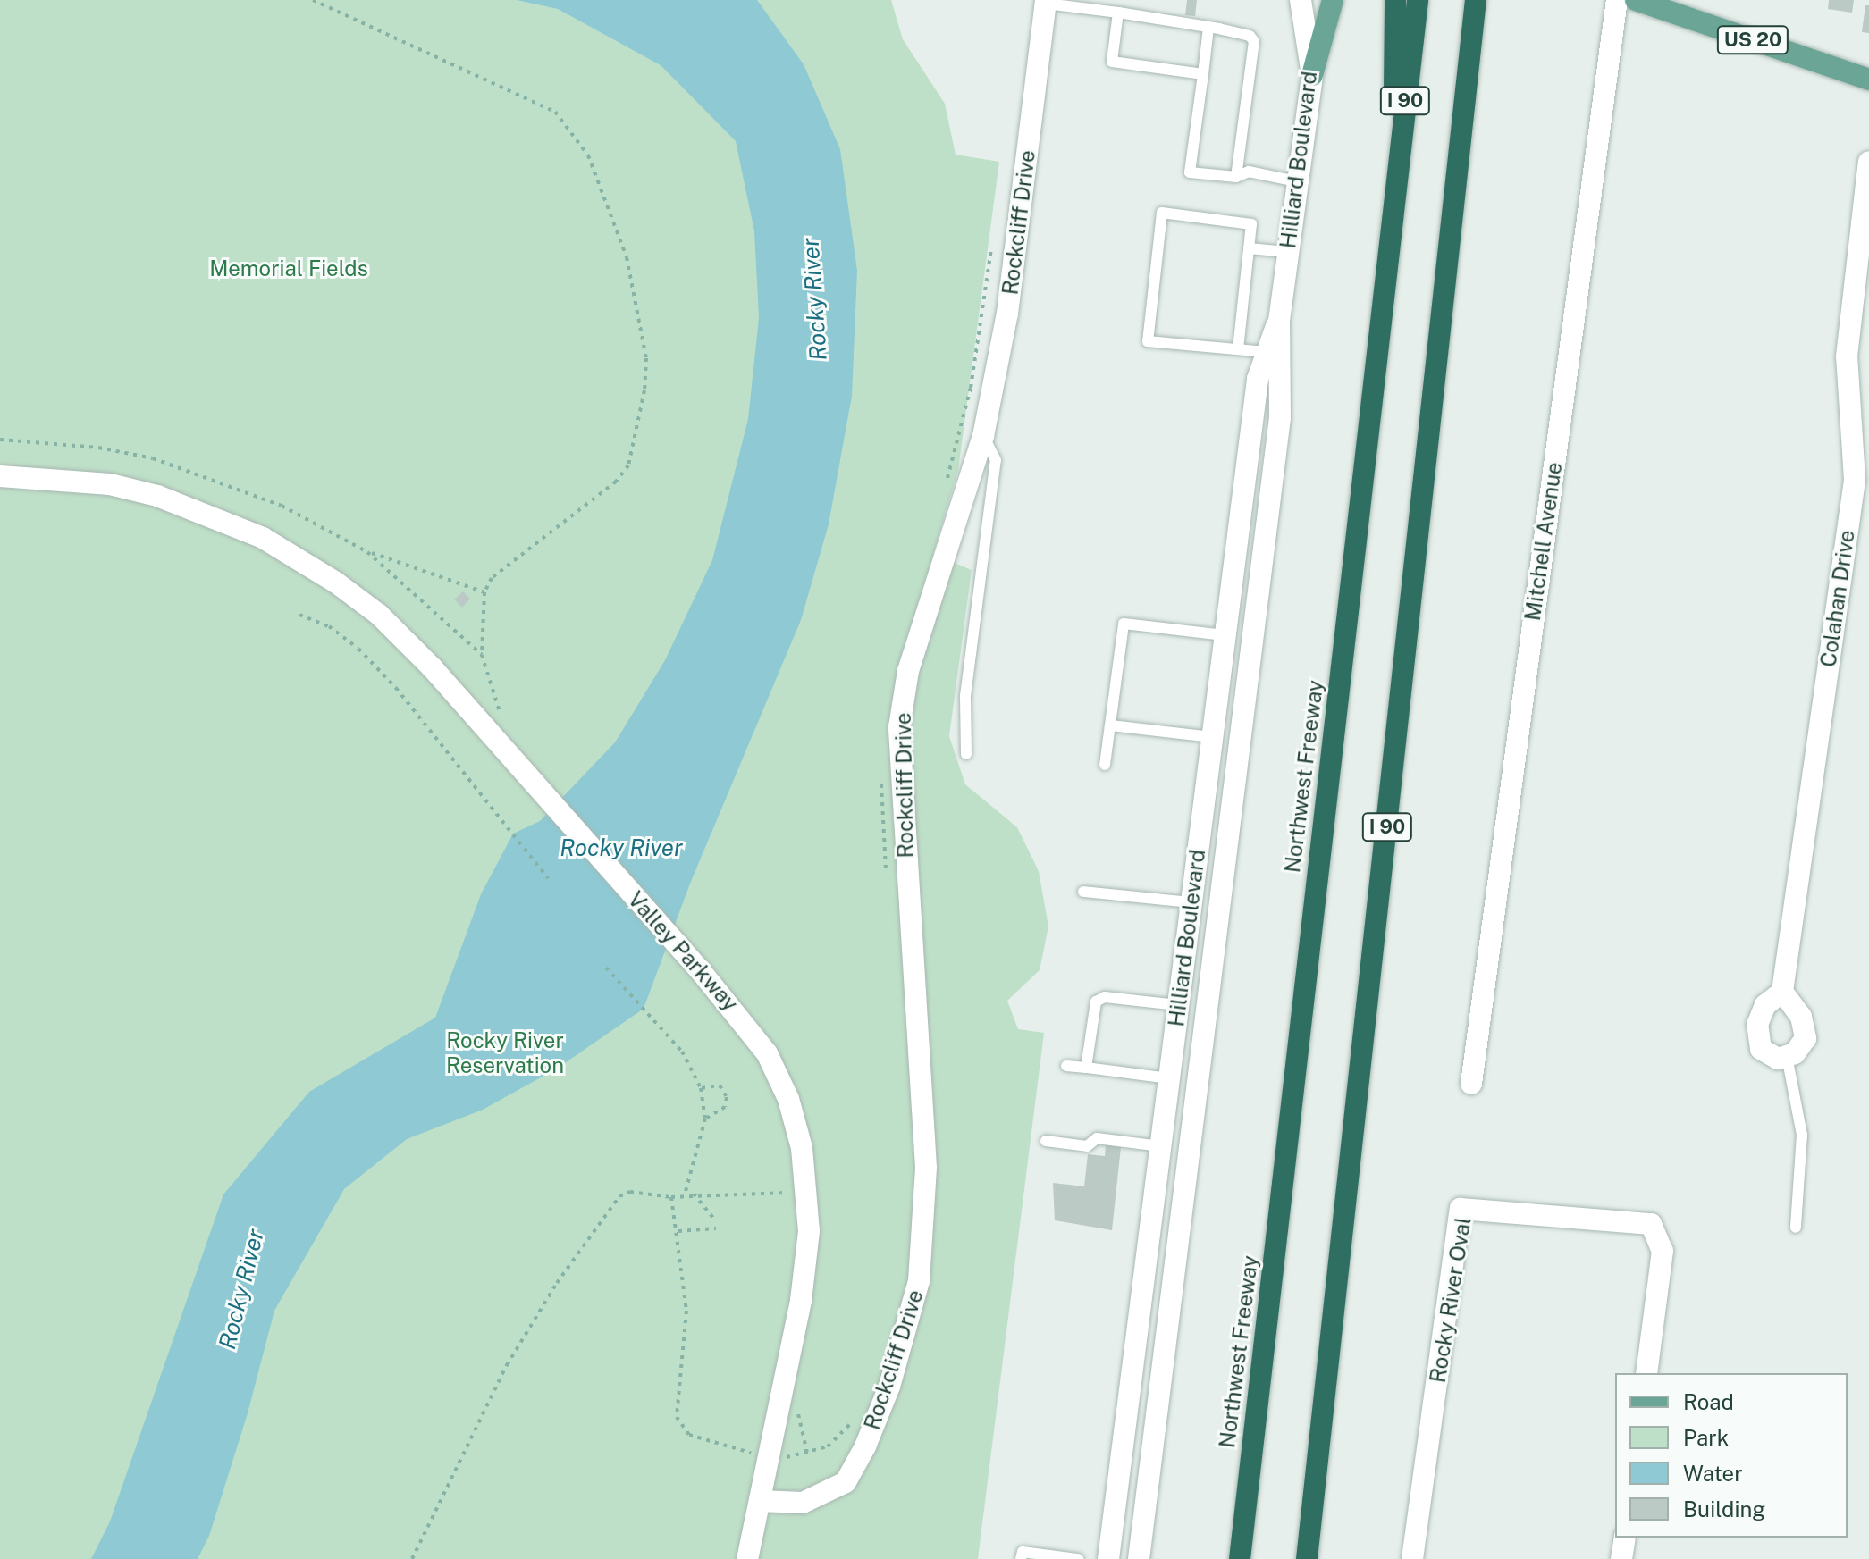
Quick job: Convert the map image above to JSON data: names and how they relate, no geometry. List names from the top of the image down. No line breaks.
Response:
{"streets":{"highway":["I 90","Northwest Freeway"],"main road":["US 20"],"street":["Hilliard Boulevard","Rockcliff Drive","Mitchell Avenue","Colahan Drive","Valley Parkway","Rocky River Oval"]},"crossings":[["Rockcliff Drive","Valley Parkway"]],"water":["Rocky River"],"parks":["Memorial Fields","Rocky River Reservation"],"legend":["Road","Park","Water","Building"]}
